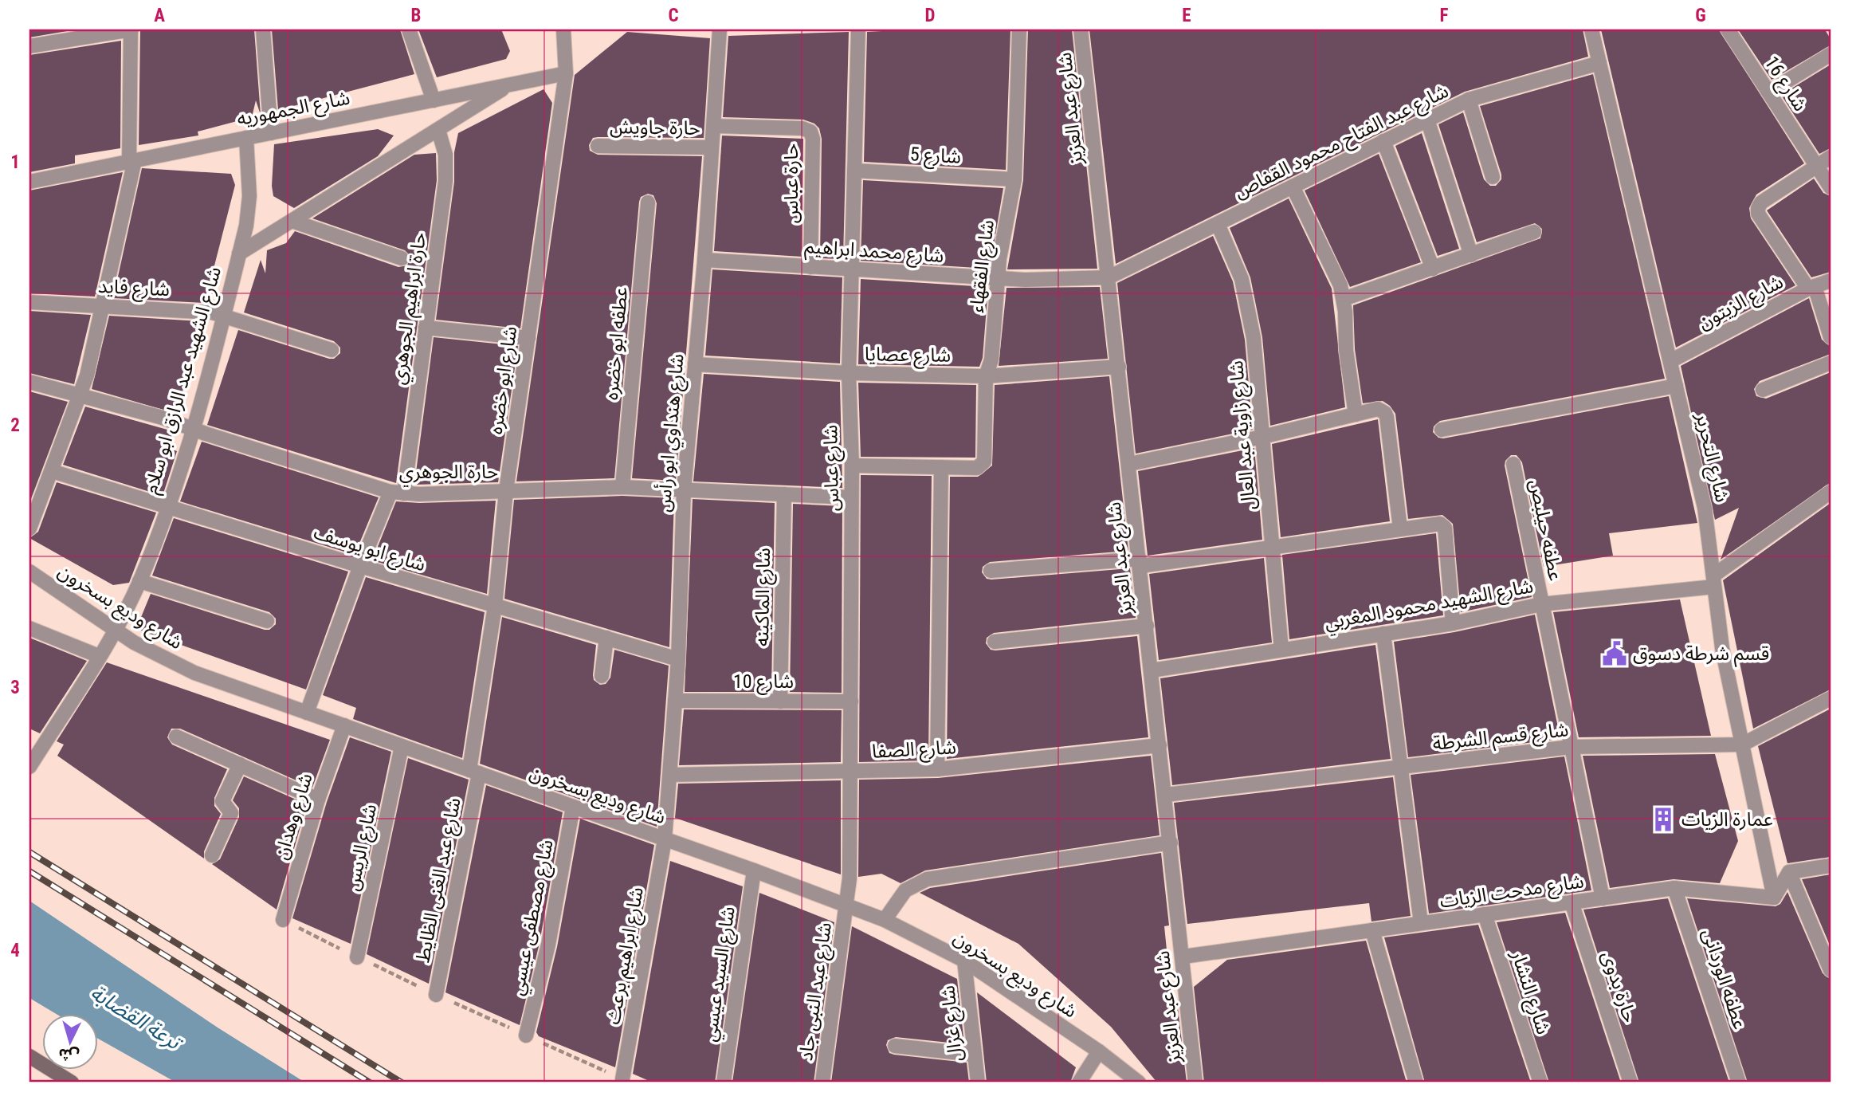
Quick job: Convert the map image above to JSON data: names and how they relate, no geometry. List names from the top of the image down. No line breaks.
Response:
{"streets":{"street":["شارع 16","شارع الجمهوريه","شارع عبد العزيز","حارة جاويش","شارع عبد الفتاح محمود القفاص","شارع 5","حارة عباس","شارع محمد ابراهيم","شارع الفقهاء","شارع فايد","شارع الزيتون","حارة ابراهيم الجوهري","عطفه ابو خضره","شارع عصايا","شارع الشهيد عبد الرازق ابو سلام","شارع ابو خضره","شارع هنداوي ابو رأس","شارع زاوية عبد العال","شارع التحرير","شارع عباس","حارة الجوهري","عطفه حيلبص","شارع ابو يوسف","شارع الماكينه","شارع الشهيد محمود المغربي","شارع وديع بسخرون","شارع 10","شارع قسم الشرطة","شارع الصفا","شارع وهدان","شارع الريس","شارع عبد الغنى الظايط","شارع مدحت الزيات","شارع مصطفى عيسي","شارع ابراهيم برعث","شارع السيد عيسي","عطفه الوردانى","حارة بدوى","شارع عبد النبى جاد","شارع النشار","شارع غزال"]},"crossings":[["شارع الجمهوريه","شارع الشهيد عبد الرازق ابو سلام"],["شارع الجمهوريه","شارع ابو خضره"],["شارع عبد العزيز","شارع عبد الفتاح محمود القفاص"],["شارع عبد العزيز","شارع محمد ابراهيم"],["شارع عبد العزيز","شارع عصايا"],["شارع عبد العزيز","شارع الشهيد محمود المغربي"],["شارع عبد العزيز","شارع قسم الشرطة"],["شارع عبد العزيز","شارع الصفا"],["شارع عبد العزيز","شارع مدحت الزيات"],["حارة جاويش","شارع هنداوي ابو رأس"],["شارع عبد الفتاح محمود القفاص","شارع محمد ابراهيم"],["شارع عبد الفتاح محمود القفاص","شارع زاوية عبد العال"],["شارع عبد الفتاح محمود القفاص","شارع التحرير"],["شارع 5","شارع الفقهاء"],["شارع 5","شارع عباس"],["حارة عباس","شارع محمد ابراهيم"],["حارة عباس","شارع هنداوي ابو رأس"],["شارع محمد ابراهيم","شارع الفقهاء"],["شارع محمد ابراهيم","شارع هنداوي ابو رأس"],["شارع محمد ابراهيم","شارع عباس"],["شارع الفقهاء","شارع عصايا"],["شارع الفقهاء","شارع عباس"],["شارع فايد","شارع الشهيد عبد الرازق ابو سلام"],["شارع الزيتون","شارع التحرير"],["حارة ابراهيم الجوهري","حارة الجوهري"],["حارة ابراهيم الجوهري","شارع ابو يوسف"],["حارة ابراهيم الجوهري","شارع وديع بسخرون"],["عطفه ابو خضره","حارة الجوهري"],["شارع عصايا","شارع هنداوي ابو رأس"],["شارع عصايا","شارع عباس"],["شارع الشهيد عبد الرازق ابو سلام","حارة الجوهري"],["شارع الشهيد عبد الرازق ابو سلام","شارع ابو يوسف"],["شارع الشهيد عبد الرازق ابو سلام","شارع وديع بسخرون"],["شارع ابو خضره","حارة الجوهري"],["شارع ابو خضره","شارع ابو يوسف"],["شارع ابو خضره","شارع وديع بسخرون"],["شارع ابو خضره","شارع عبد الغنى الظايط"],["شارع هنداوي ابو رأس","حارة الجوهري"],["شارع هنداوي ابو رأس","شارع ابو يوسف"],["شارع هنداوي ابو رأس","شارع وديع بسخرون"],["شارع هنداوي ابو رأس","شارع 10"],["شارع هنداوي ابو رأس","شارع الصفا"],["شارع هنداوي ابو رأس","شارع ابراهيم برعث"],["شارع زاوية عبد العال","شارع الشهيد محمود المغربي"],["شارع التحرير","شارع الشهيد محمود المغربي"],["شارع التحرير","شارع قسم الشرطة"],["شارع التحرير","شارع مدحت الزيات"],["شارع عباس","حارة الجوهري"],["شارع عباس","شارع وديع بسخرون"],["شارع عباس","شارع 10"],["شارع عباس","شارع الصفا"],["شارع عباس","شارع عبد النبى جاد"],["حارة الجوهري","شارع الماكينه"],["عطفه حيلبص","شارع الشهيد محمود المغربي"],["عطفه حيلبص","شارع قسم الشرطة"],["عطفه حيلبص","شارع مدحت الزيات"],["شارع الماكينه","شارع 10"],["شارع وديع بسخرون","شارع وهدان"],["شارع وديع بسخرون","شارع الريس"],["شارع وديع بسخرون","شارع عبد الغنى الظايط"],["شارع وديع بسخرون","شارع مصطفى عيسي"],["شارع وديع بسخرون","شارع ابراهيم برعث"],["شارع وديع بسخرون","شارع السيد عيسي"],["شارع وديع بسخرون","شارع عبد النبى جاد"],["شارع وديع بسخرون","شارع غزال"],["شارع مدحت الزيات","عطفه الوردانى"],["شارع مدحت الزيات","حارة بدوى"],["شارع مدحت الزيات","شارع النشار"]],"water":["ترعة القضابة"],"places":{"public building":["قسم شرطة دسوق"],"building":["عمارة الزيات"]},"north":"bottom","grid":{"columns":["A","B","C","D","E","F","G"],"rows":["1","2","3","4"]}}
